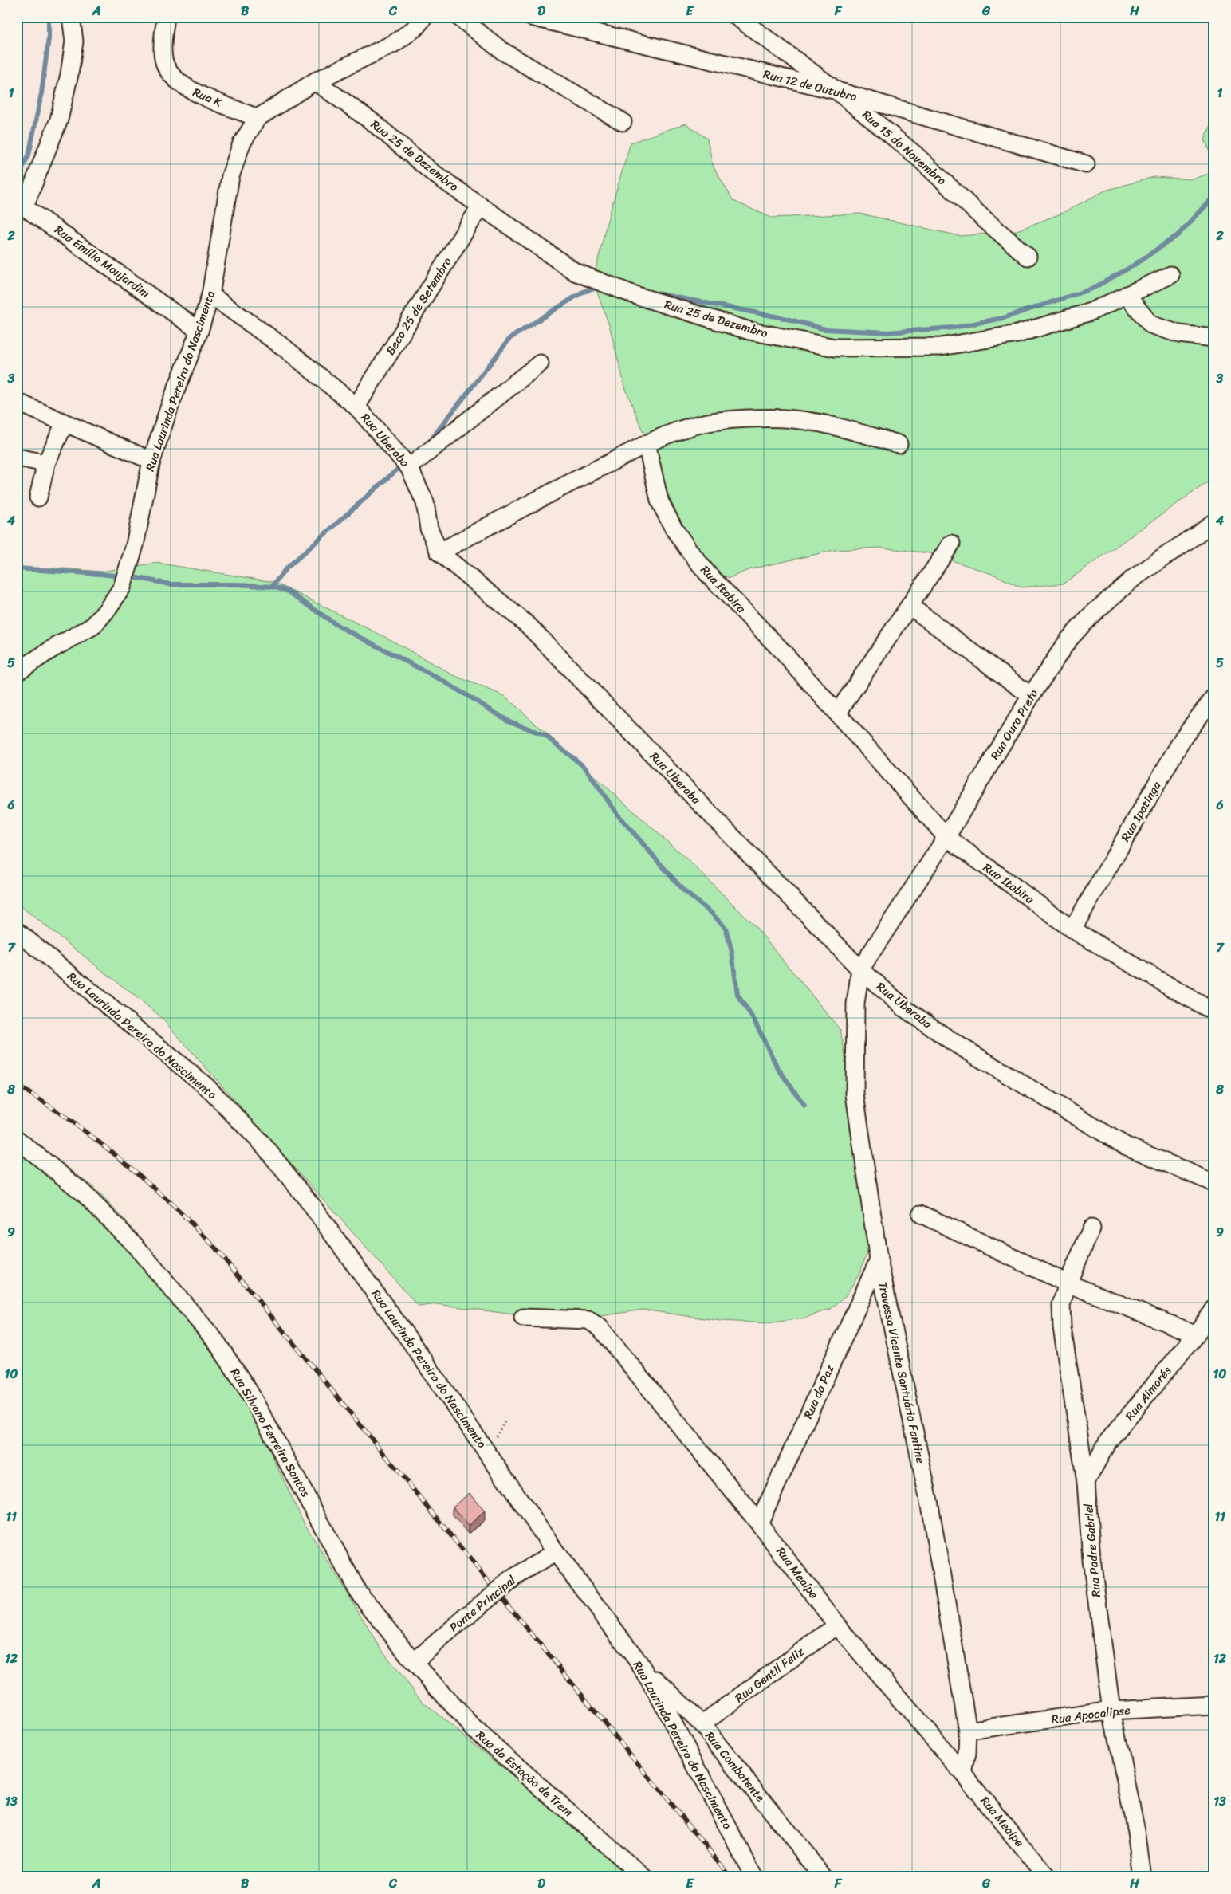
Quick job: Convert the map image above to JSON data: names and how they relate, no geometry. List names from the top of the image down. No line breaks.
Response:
{"streets":{"street":["Rua 12 de Outubro","Rua K","Rua 15 do Novembro","Rua 25 de Dezembro","Rua Emília Monjardim","Beco 25 de Setembro","Rua Laurinda Pereira do Nascimento","Rua Uberaba","Rua Itabira","Rua Ouro Preto","Rua Ipatinga","Travessa Vicente Santuário Fantine","Rua da Paz","Rua Aimorés","Rua Silvano Ferreira Santos","Rua Padre Gabriel","Rua Meaípe","Ponte Principal","Rua Gentil Feliz","Rua Apocalipse","Rua Combatente","Rua da Estação de Trem"]},"crossings":[["Rua 12 de Outubro","Rua 15 do Novembro"],["Rua K","Rua Laurinda Pereira do Nascimento"],["Rua 25 de Dezembro","Beco 25 de Setembro"],["Rua 25 de Dezembro","Rua Laurinda Pereira do Nascimento"],["Rua Emília Monjardim","Rua Laurinda Pereira do Nascimento"],["Beco 25 de Setembro","Rua Uberaba"],["Rua Laurinda Pereira do Nascimento","Rua Uberaba"],["Rua Laurinda Pereira do Nascimento","Ponte Principal"],["Rua Laurinda Pereira do Nascimento","Rua Combatente"],["Rua Uberaba","Rua Ouro Preto"],["Rua Uberaba","Travessa Vicente Santuário Fantine"],["Rua Itabira","Rua Ouro Preto"],["Rua Itabira","Rua Ipatinga"],["Rua Ouro Preto","Travessa Vicente Santuário Fantine"],["Travessa Vicente Santuário Fantine","Rua da Paz"],["Travessa Vicente Santuário Fantine","Rua Meaípe"],["Travessa Vicente Santuário Fantine","Rua Apocalipse"],["Rua da Paz","Rua Meaípe"],["Rua Aimorés","Rua Padre Gabriel"],["Rua Silvano Ferreira Santos","Ponte Principal"],["Rua Silvano Ferreira Santos","Rua da Estação de Trem"],["Rua Padre Gabriel","Rua Apocalipse"],["Rua Meaípe","Rua Gentil Feliz"],["Ponte Principal","Rua da Estação de Trem"],["Rua Gentil Feliz","Rua Combatente"]],"grid":{"columns":["A","B","C","D","E","F","G","H"],"rows":["1","2","3","4","5","6","7","8","9","10","11","12","13"]}}
